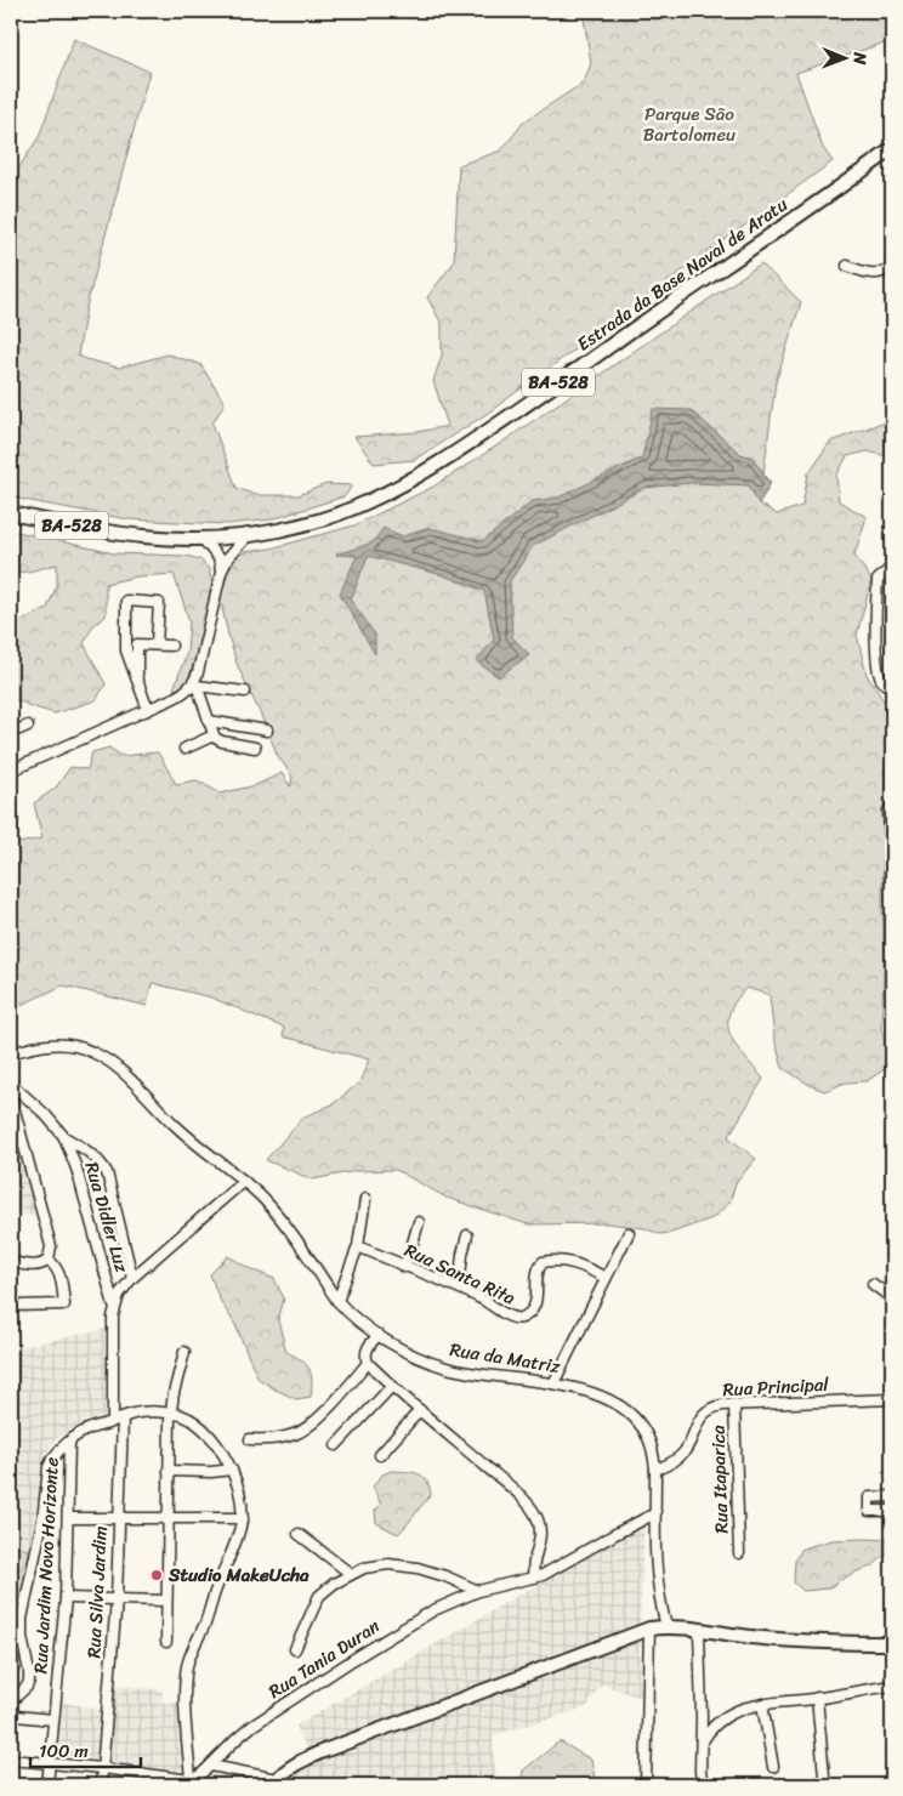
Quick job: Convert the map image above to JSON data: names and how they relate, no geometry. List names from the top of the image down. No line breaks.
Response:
{"streets":{"main road":["Estrada da Base Naval de Aratu","BA-528"],"street":["Rua Didler Luz","Rua Santa Rita","Rua da Matriz","Rua Principal","Rua Itaparica","Rua Jardim Novo Horizonte","Rua Silva Jardim","Rua Tania Duran"]},"crossings":[["Rua da Matriz","Rua Principal"],["Rua da Matriz","Rua Tania Duran"],["Rua Principal","Rua Itaparica"]],"parks":["Parque São Bartolomeu"],"places":["Studio MakeUcha"],"scale_bar":"100 m","north":"right"}
